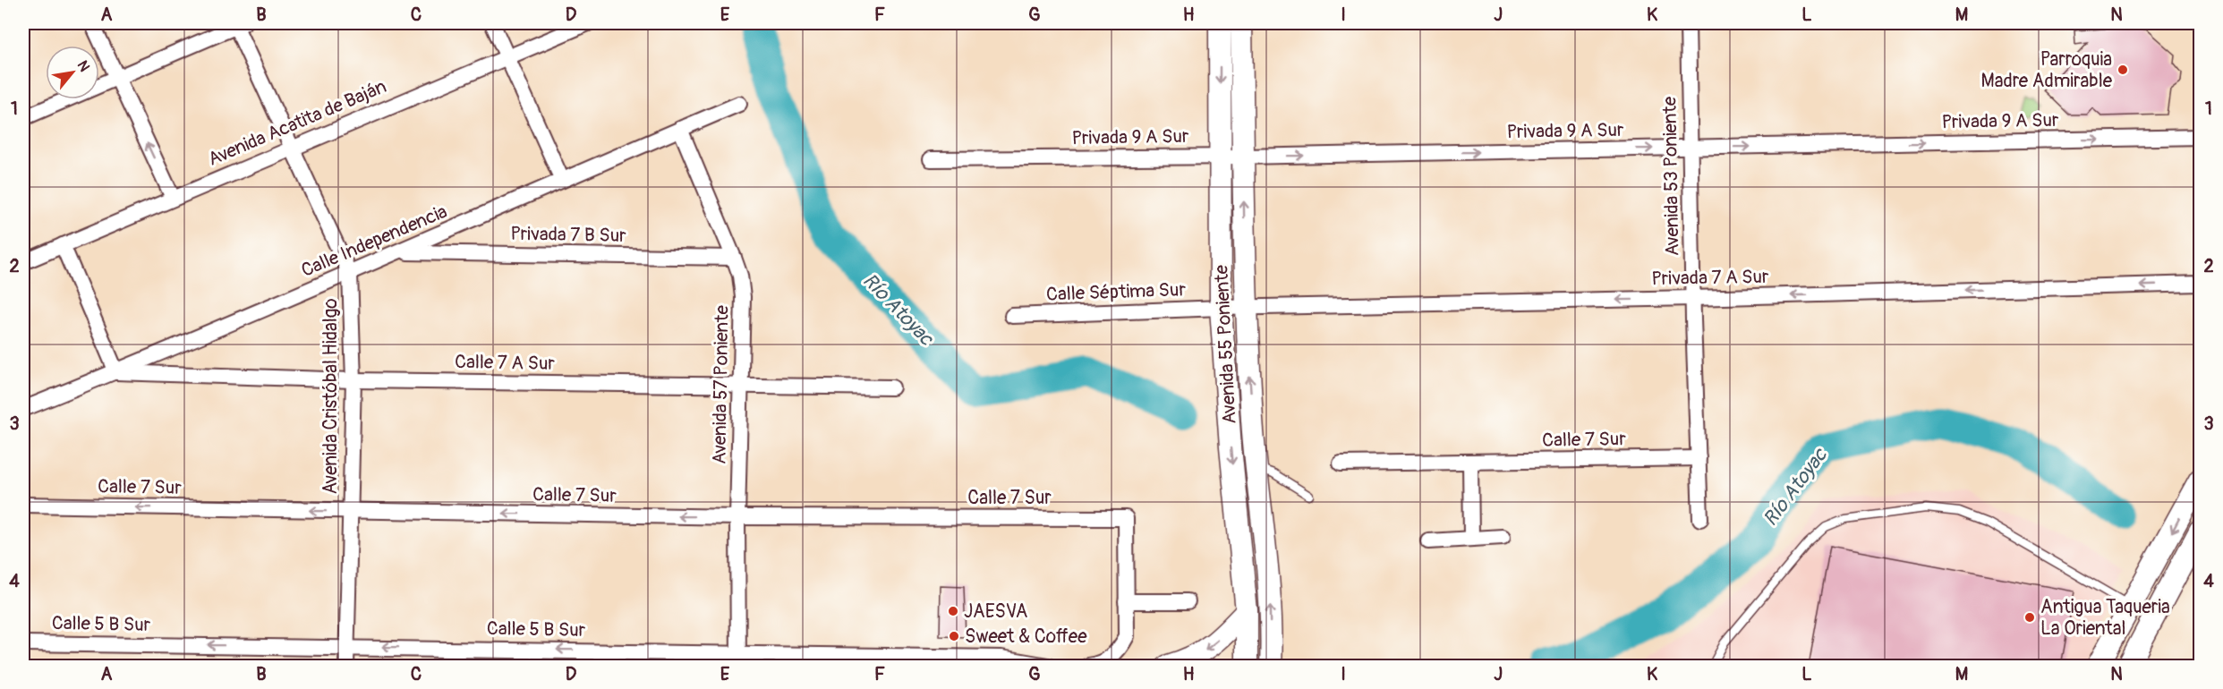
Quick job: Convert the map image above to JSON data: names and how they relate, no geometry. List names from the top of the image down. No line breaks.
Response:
{"streets":{"main road":["Avenida 55 Poniente"],"street":["Privada 9 A Sur","Avenida Acatita de Baján","Avenida 53 Poniente","Privada 7 B Sur","Calle Independencia","Privada 7 A Sur","Calle Séptima Sur","Calle 7 A Sur","Avenida 57 Poniente","Avenida Cristóbal Hidalgo","Calle 7 Sur","Calle 5 B Sur"]},"crossings":[["Privada 9 A Sur","Avenida 53 Poniente"],["Privada 9 A Sur","Avenida 55 Poniente"],["Avenida Acatita de Baján","Avenida Cristóbal Hidalgo"],["Avenida 53 Poniente","Privada 7 A Sur"],["Avenida 53 Poniente","Calle 7 Sur"],["Privada 7 B Sur","Calle Independencia"],["Privada 7 B Sur","Avenida 57 Poniente"],["Calle Independencia","Calle 7 A Sur"],["Calle Independencia","Avenida 57 Poniente"],["Calle Independencia","Avenida Cristóbal Hidalgo"],["Privada 7 A Sur","Calle Séptima Sur"],["Privada 7 A Sur","Avenida 55 Poniente"],["Calle Séptima Sur","Avenida 55 Poniente"],["Calle 7 A Sur","Avenida 57 Poniente"],["Calle 7 A Sur","Avenida Cristóbal Hidalgo"],["Avenida 57 Poniente","Calle 7 Sur"],["Avenida 57 Poniente","Calle 5 B Sur"],["Avenida Cristóbal Hidalgo","Calle 7 Sur"],["Avenida Cristóbal Hidalgo","Calle 5 B Sur"]],"one_way":["Privada 9 A Sur","Privada 7 A Sur","Calle 7 Sur","Calle 5 B Sur"],"water":["Río Atoyac"],"places":["Parroquia Madre Admirable","JAESVA","Antigua Taqueria La Oriental","Sweet & Coffee"],"north":"top right","grid":{"columns":["A","B","C","D","E","F","G","H","I","J","K","L","M","N"],"rows":["1","2","3","4"]}}
